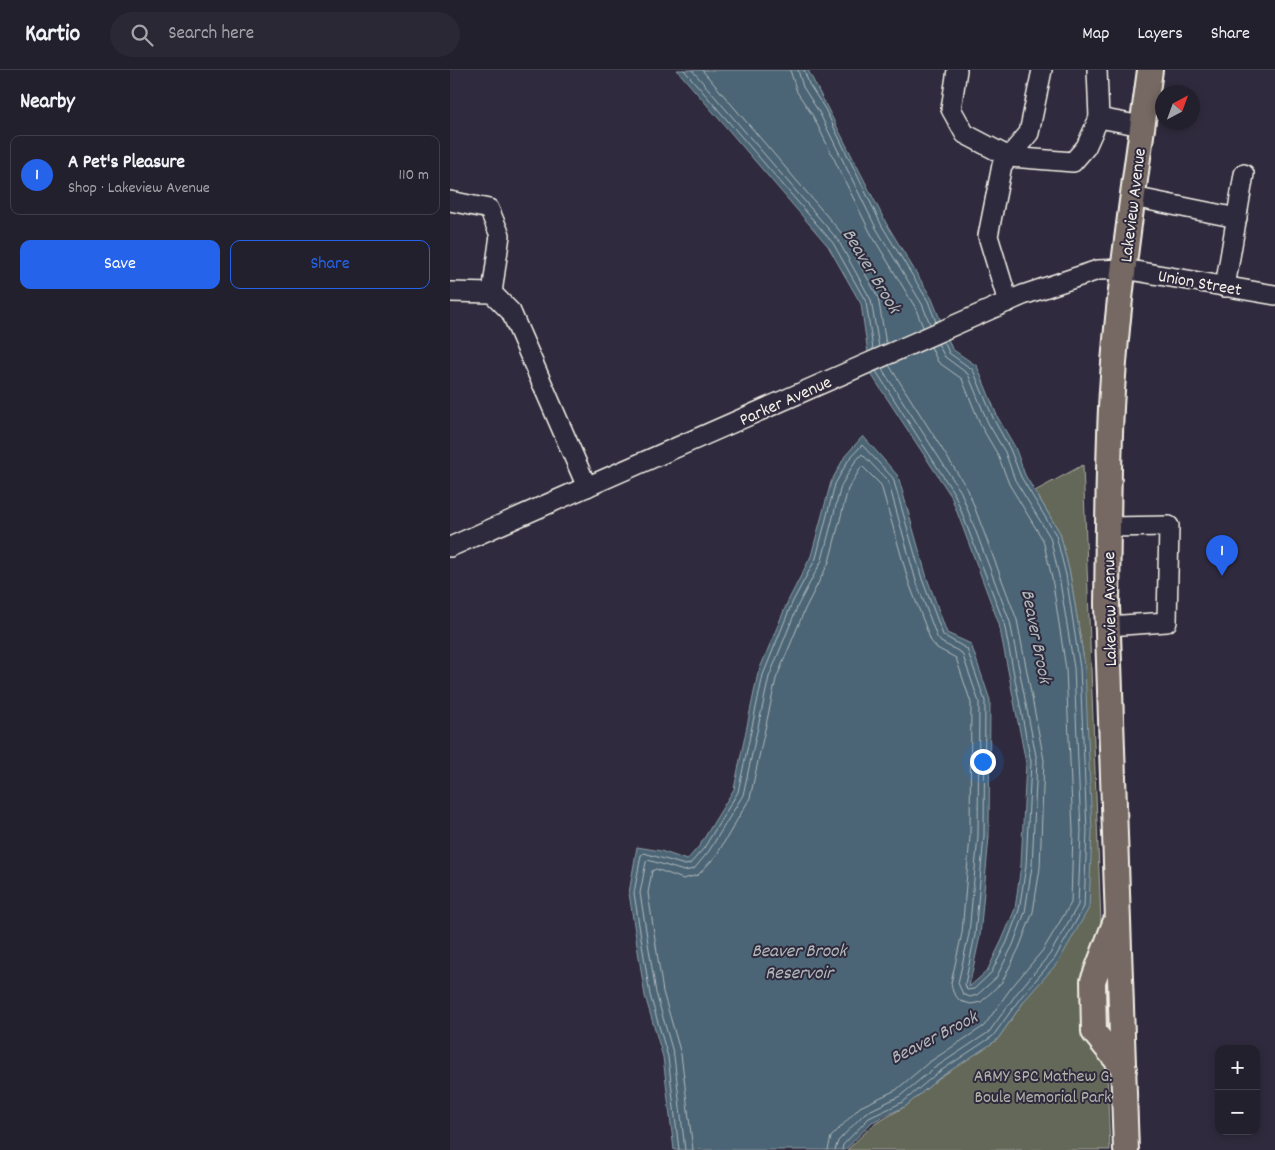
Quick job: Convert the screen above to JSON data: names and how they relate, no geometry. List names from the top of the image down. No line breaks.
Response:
{"streets":{"main road":["Lakeview Avenue"],"street":["Union Street","Parker Avenue"]},"crossings":[["Lakeview Avenue","Union Street"],["Lakeview Avenue","Parker Avenue"],["Union Street","Parker Avenue"]],"water":["Beaver Brook","Beaver Brook Reservoir"],"parks":["ARMY SPC Mathew G. Boule Memorial Park"],"north":"top right","page":{"header":"Kartio","search":"Search here","nav":["Map","Layers","Share"],"heading":"Nearby","list":[{"mark":"1","name":"A Pet's Pleasure","note":"Shop · Lakeview Avenue","value":"110 m"}],"buttons":["Save","Share"],"pins":"1","map_buttons":["+","−"]}}
